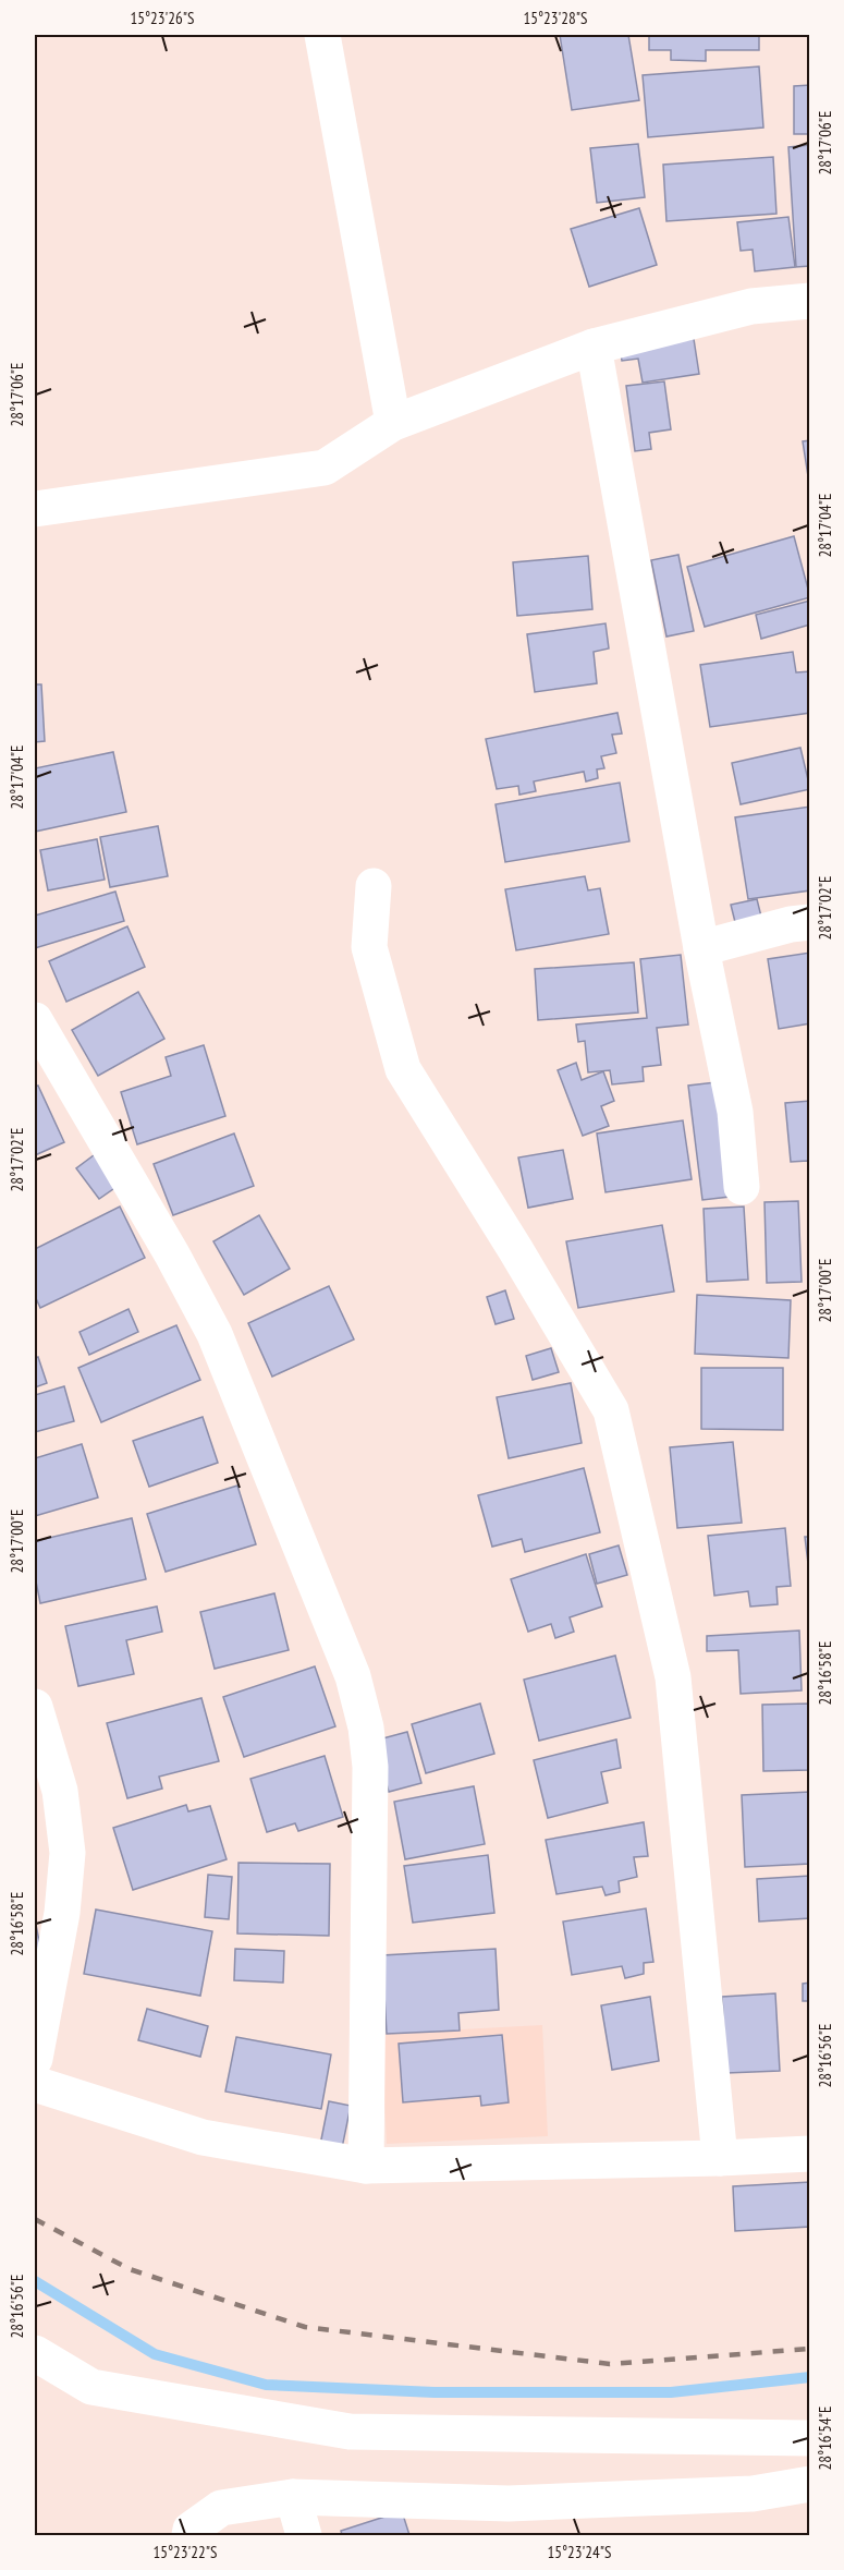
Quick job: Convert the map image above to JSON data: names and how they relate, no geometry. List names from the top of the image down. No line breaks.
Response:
{"coordinates":["15°23'26\"S","15°23'28\"S","28°17'06\"E","28°17'04\"E","28°17'02\"E","28°17'00\"E","28°16'58\"E","28°16'56\"E","28°16'54\"E","15°23'22\"S","15°23'24\"S"]}
